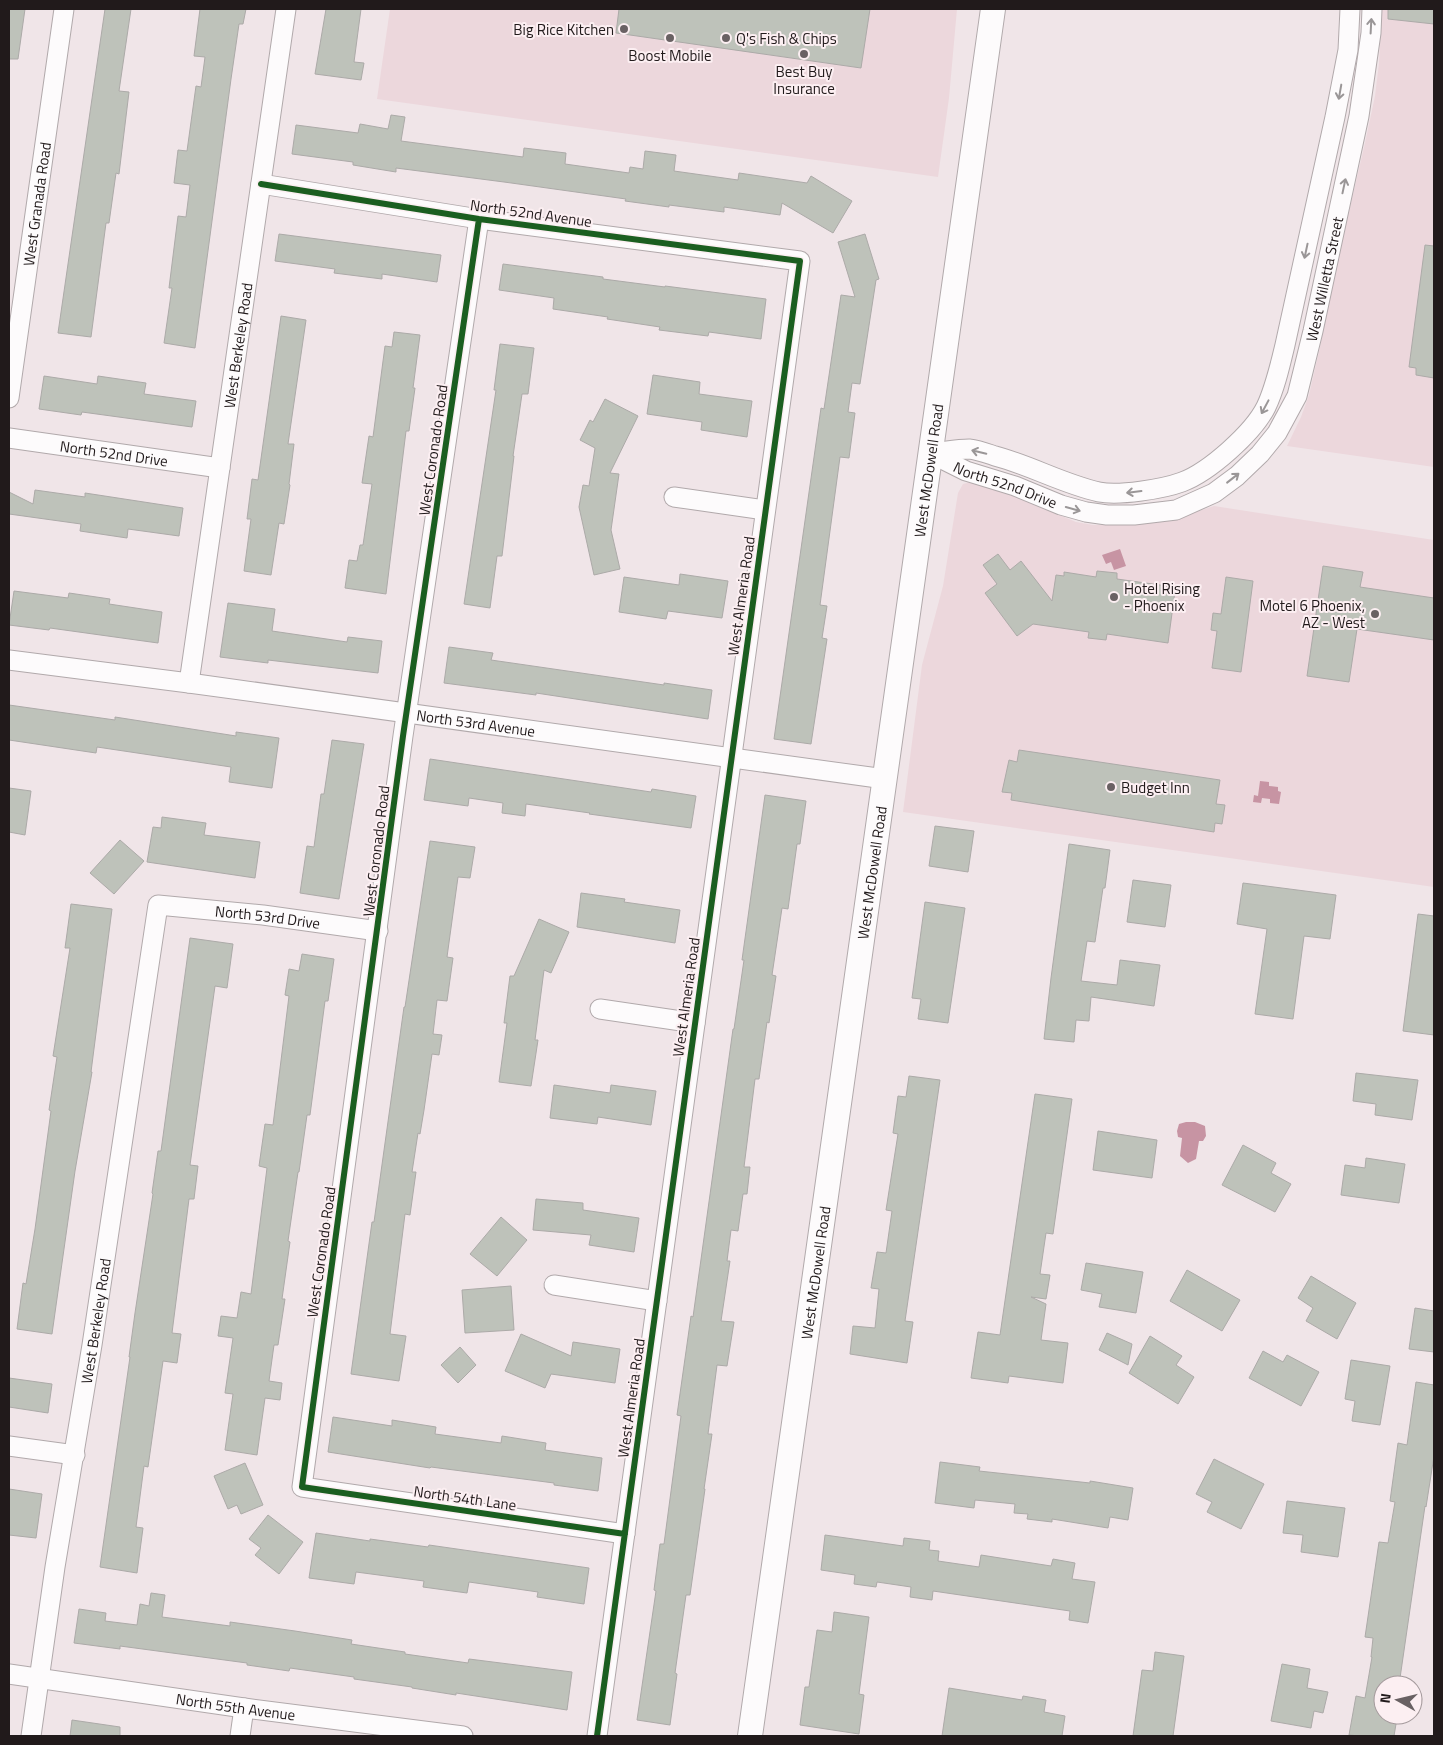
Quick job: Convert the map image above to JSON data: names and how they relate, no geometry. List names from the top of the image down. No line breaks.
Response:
{"streets":{"main road":["West McDowell Road"],"street":["West Granada Road","North 52nd Avenue","West Willetta Street","West Berkeley Road","West Coronado Road","North 52nd Drive","West Almeria Road","North 53rd Avenue","North 53rd Drive","North 54th Lane","North 55th Avenue"]},"crossings":[["North 52nd Avenue","West Berkeley Road"],["North 52nd Avenue","West Coronado Road"],["North 52nd Avenue","West Almeria Road"],["West Willetta Street","North 52nd Drive"],["West Berkeley Road","North 52nd Drive"],["West Berkeley Road","North 53rd Avenue"],["West Berkeley Road","North 53rd Drive"],["West Berkeley Road","North 55th Avenue"],["West Coronado Road","North 53rd Avenue"],["West Coronado Road","North 53rd Drive"],["West Coronado Road","North 54th Lane"],["North 52nd Drive","West McDowell Road"],["West McDowell Road","North 53rd Avenue"],["West Almeria Road","North 53rd Avenue"],["West Almeria Road","North 54th Lane"]],"places":["Big Rice Kitchen","Boost Mobile","Q's Fish & Chips","Best Buy Insurance","Hotel Rising - Phoenix","Motel 6 Phoenix, AZ - West","Budget Inn"],"north":"left"}
